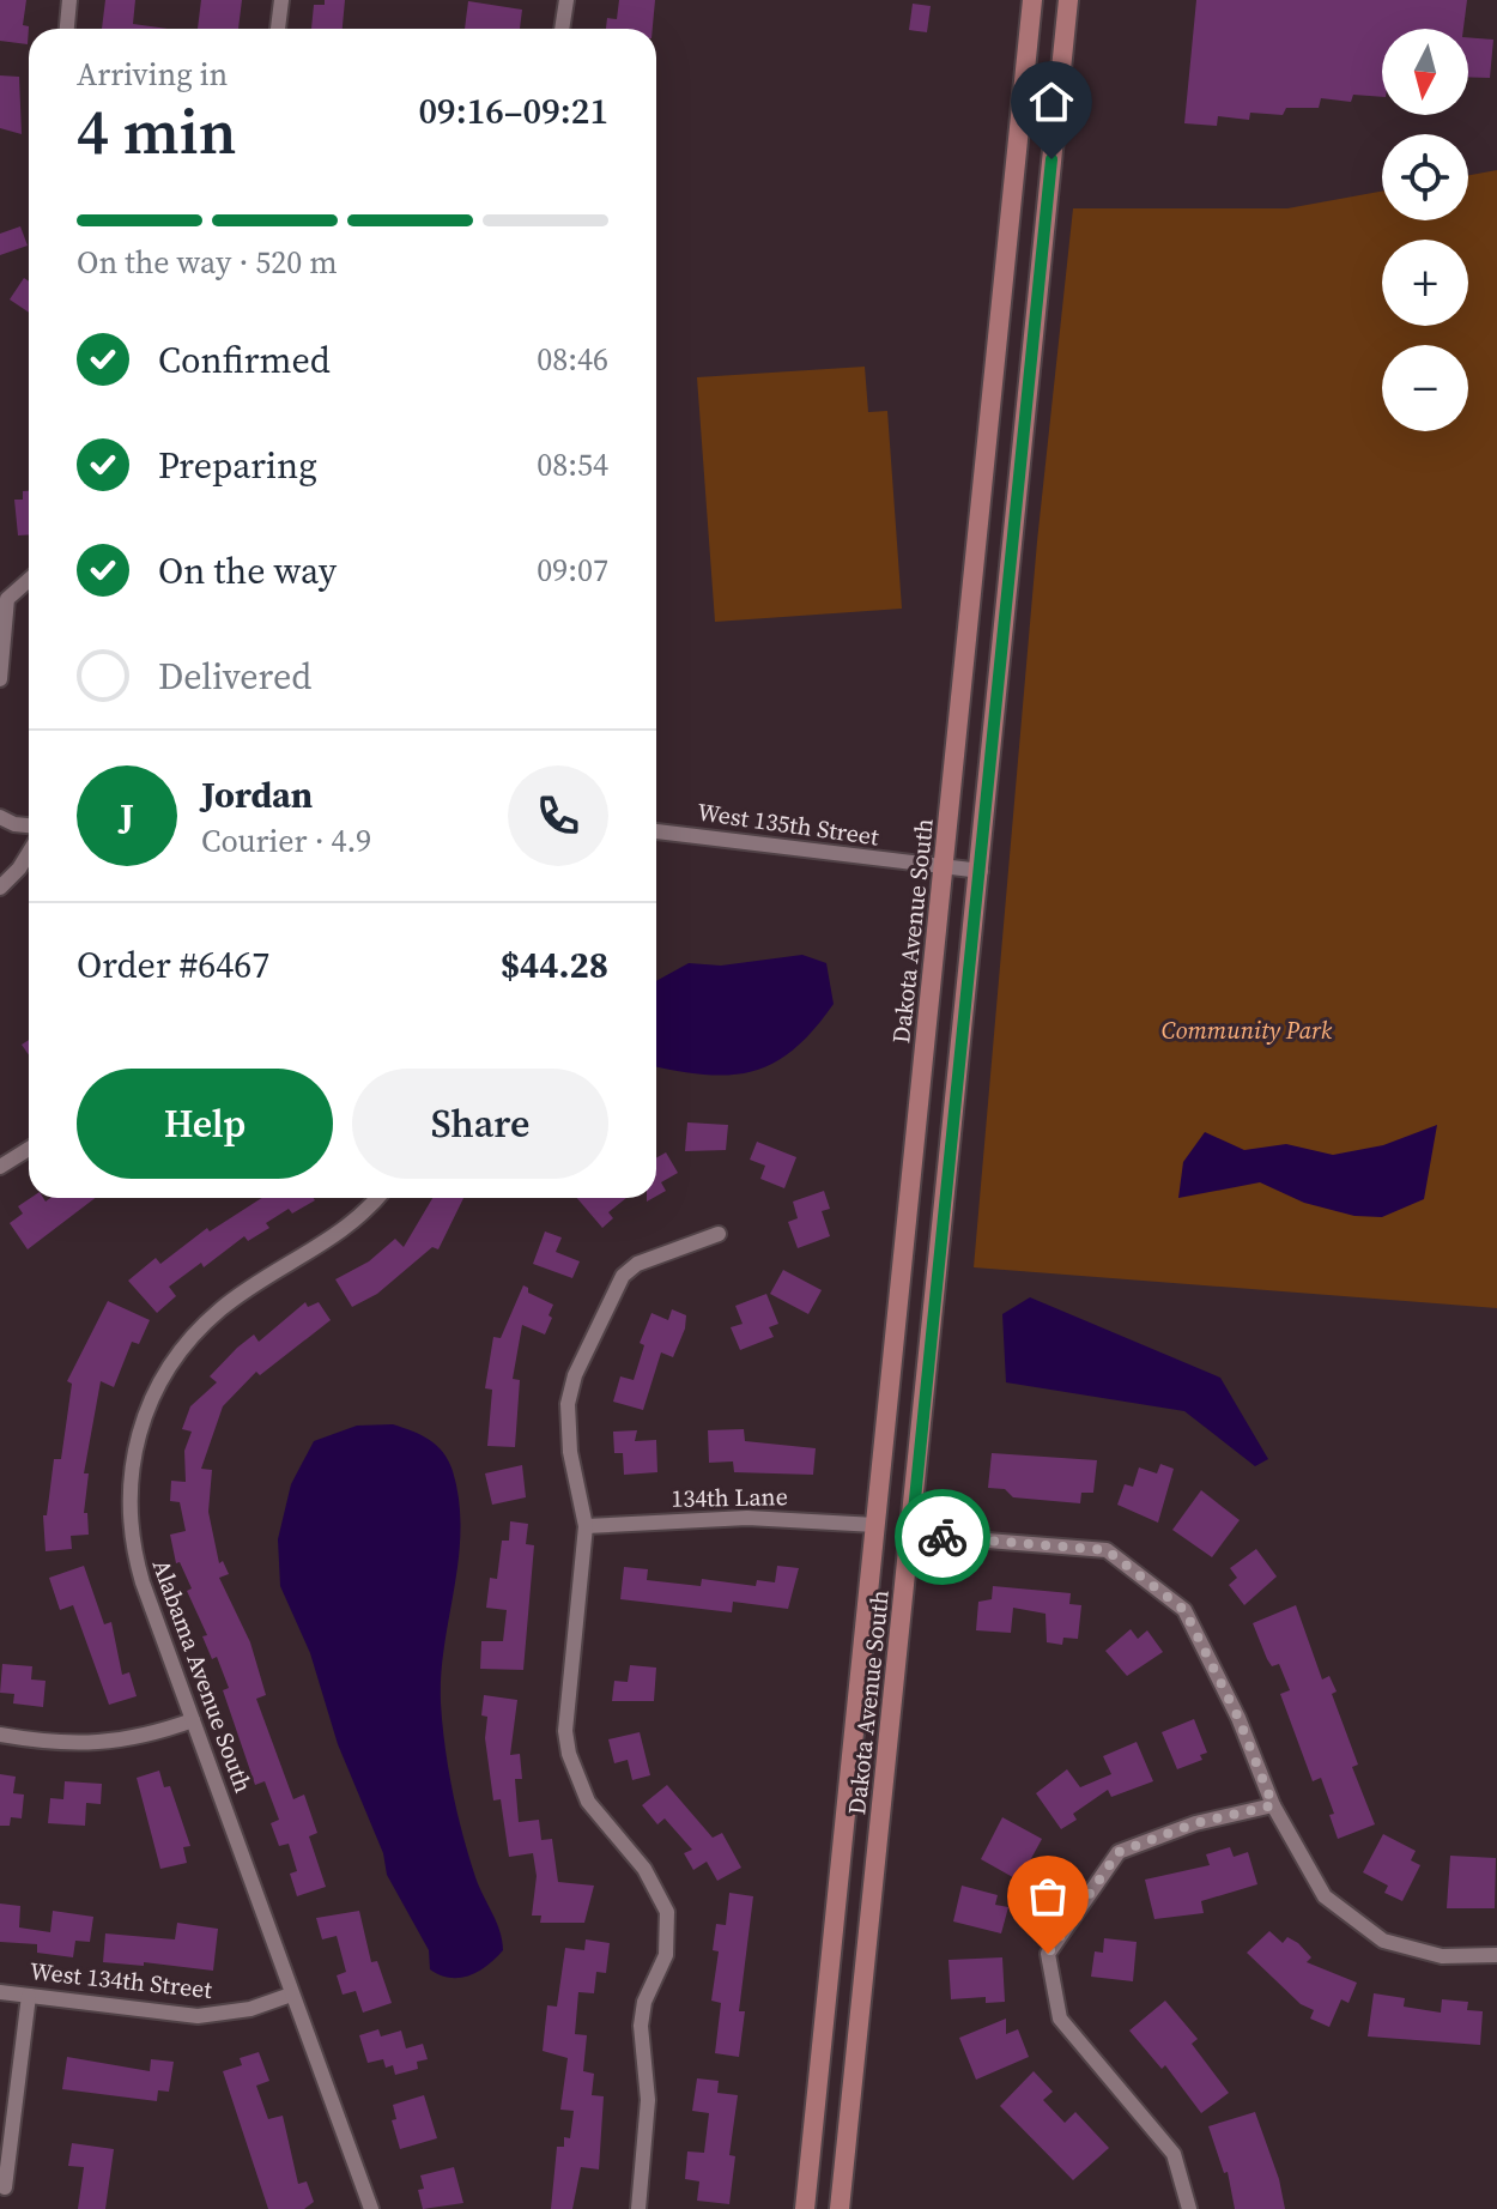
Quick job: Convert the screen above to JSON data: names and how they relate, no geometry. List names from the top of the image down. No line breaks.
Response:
{"streets":{"main road":["Dakota Avenue South"],"street":["West 135th Street","134th Lane","Alabama Avenue South","West 134th Street"]},"crossings":[["West 135th Street","Dakota Avenue South"],["Dakota Avenue South","134th Lane"],["Alabama Avenue South","West 134th Street"]],"parks":["Community Park"],"north":"bottom","page":{"map_buttons":["+","−"],"heading":["4 min","Arriving in","09:16–09:21"],"panel":["Jordan","Courier · 4.9","Order #6467","$44.28"],"bar":"On the way · 520 m","list":[["Confirmed","08:46"],["Preparing","08:54"],["On the way","09:07"],"Delivered"],"round":"J","buttons":["Help","Share"]}}
